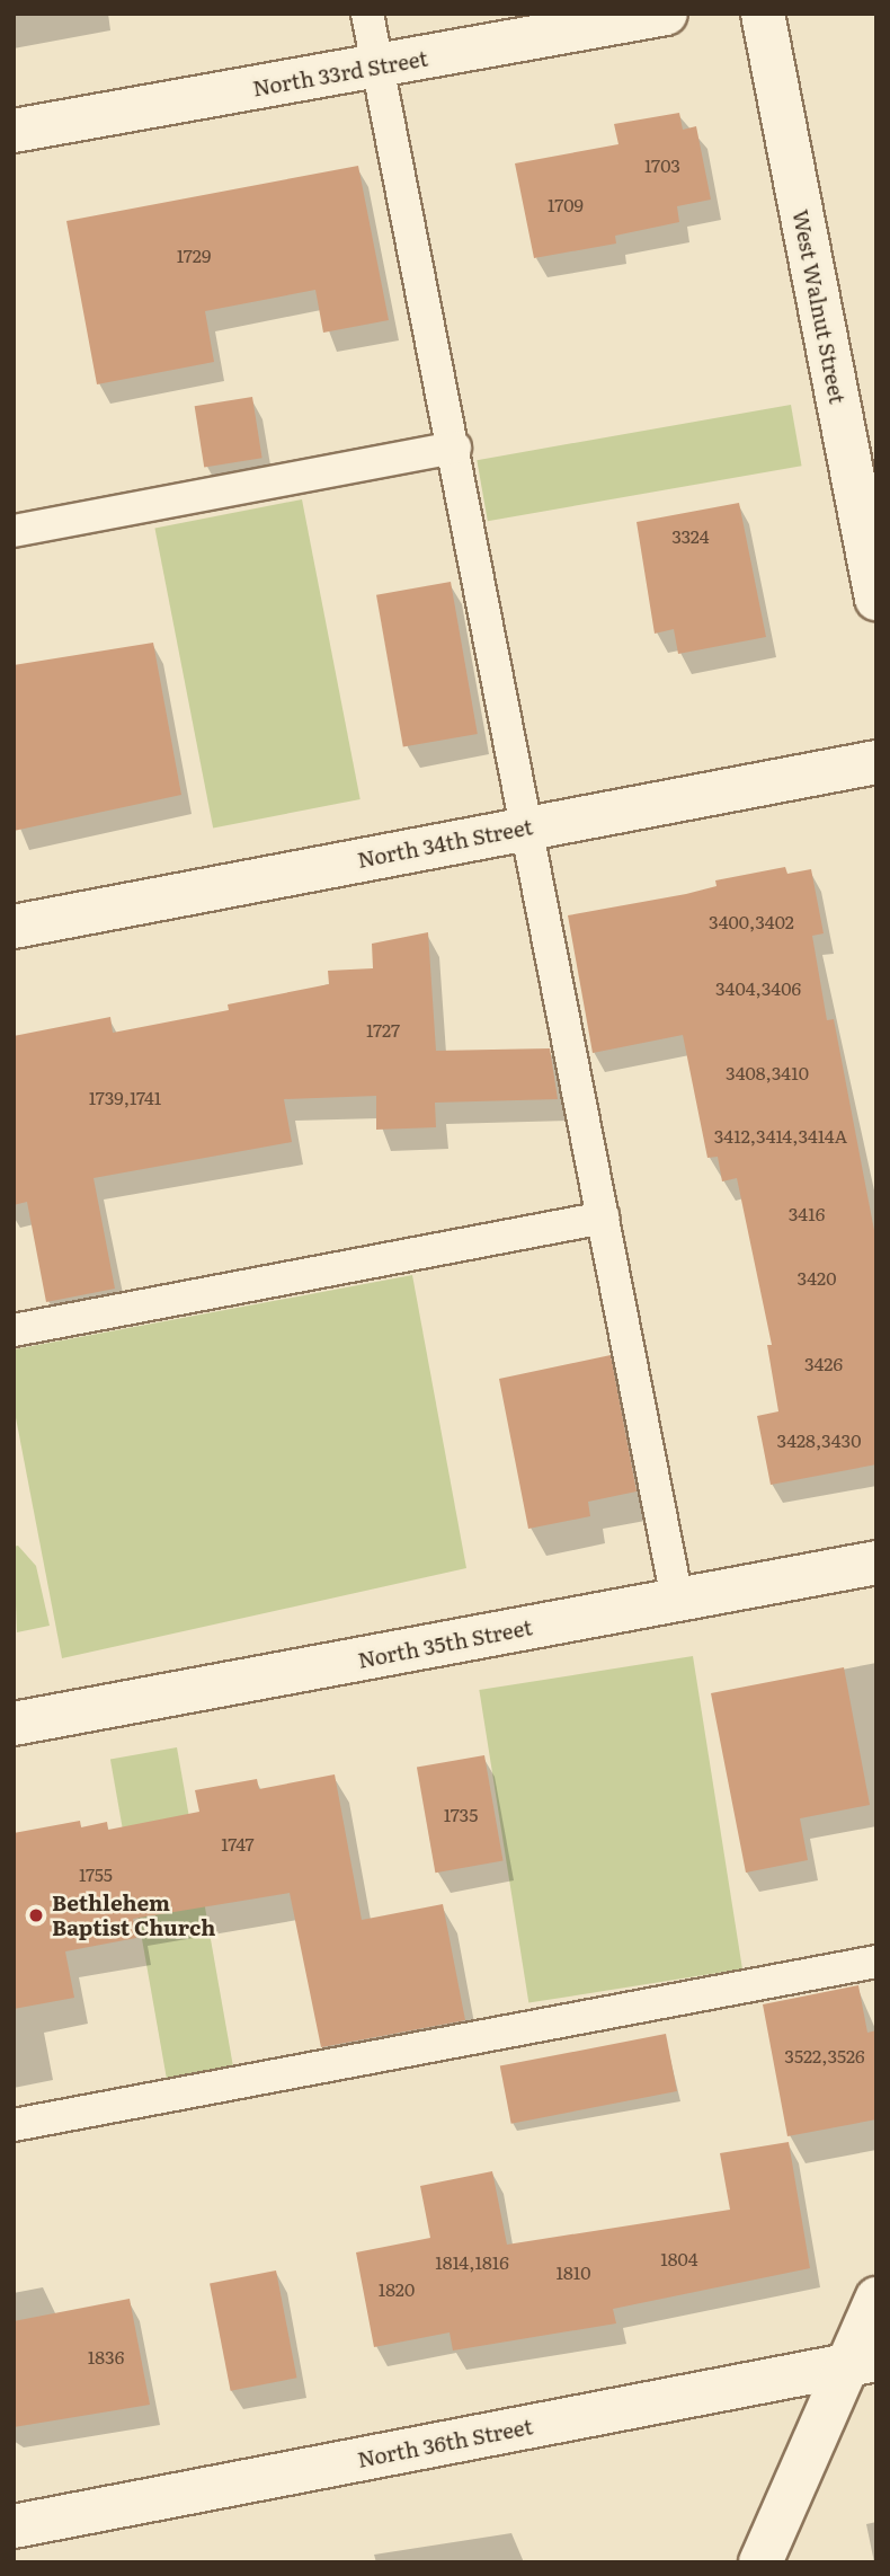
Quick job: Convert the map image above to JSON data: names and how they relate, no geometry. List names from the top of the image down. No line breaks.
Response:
{"streets":{"street":["North 33rd Street","West Walnut Street","North 34th Street","North 35th Street","North 36th Street"]},"places":["Bethlehem Baptist Church"],"house_numbers":["1703","1709","1729","3324","3400,3402","3404,3406","1727","3408,3410","1739,1741","3412,3414,3414A","3416","3420","3426","3428,3430","1735","1747","1755","3522,3526","1804","1814,1816","1810","1820","1836"]}
